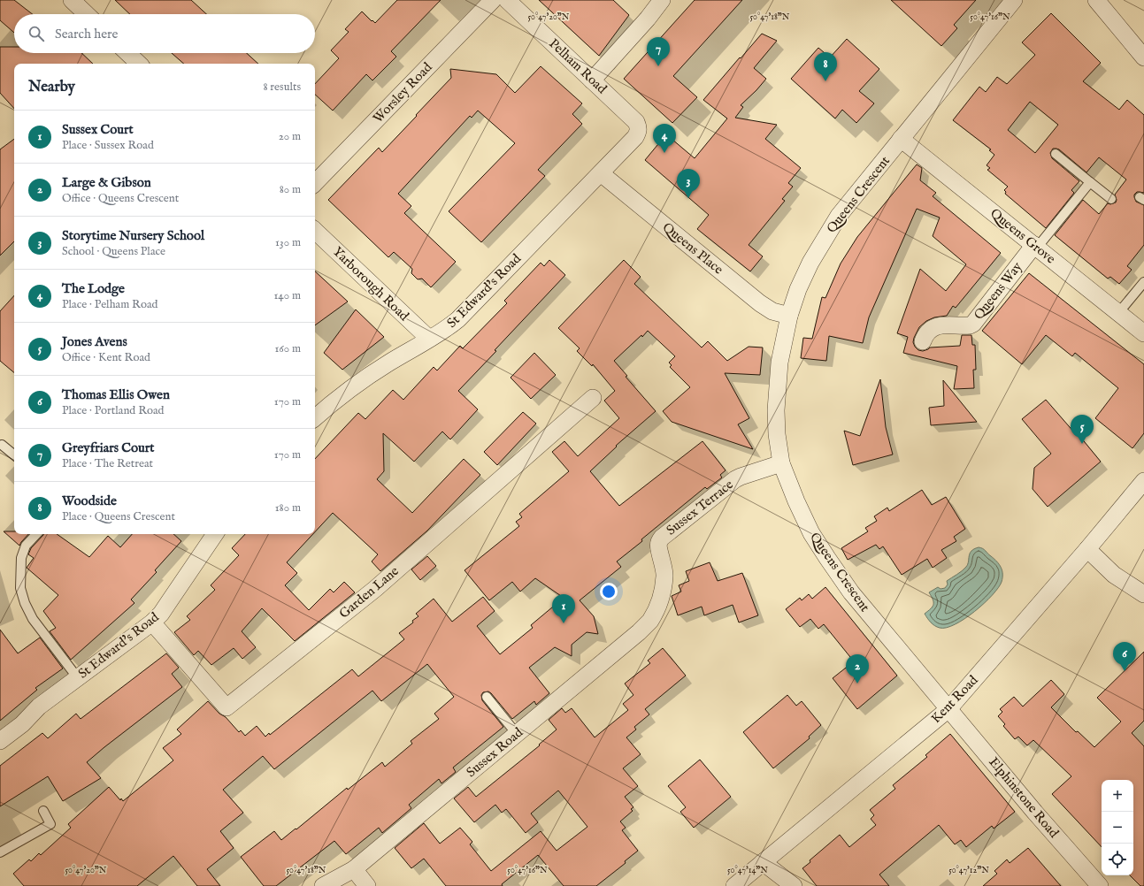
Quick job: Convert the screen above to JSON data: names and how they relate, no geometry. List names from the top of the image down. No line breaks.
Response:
{"streets":{"street":["Pelham Road","Worsley Road","Queens Crescent","Queens Grove","Queens Place","Yarborough Road","St Edward's Road","Queens Way","Sussex Terrace","Garden Lane","Kent Road","Sussex Road","Elphinstone Road"]},"crossings":[["Pelham Road","St Edward's Road"],["Queens Crescent","Queens Grove"],["Queens Crescent","Queens Place"],["Queens Crescent","Sussex Terrace"],["Queens Crescent","Kent Road"],["Queens Crescent","Elphinstone Road"],["Queens Grove","Queens Way"],["Queens Place","St Edward's Road"],["Yarborough Road","St Edward's Road"],["St Edward's Road","Garden Lane"],["Sussex Terrace","Sussex Road"],["Kent Road","Elphinstone Road"]],"page":{"search":"Search here","pins":["7","8","4","3","5","1","6","2"],"heading":["Nearby","8 results"],"list":[{"mark":"1","name":"Sussex Court","note":"Place · Sussex Road","value":"20 m"},{"mark":"2","name":"Large & Gibson","note":"Office · Queens Crescent","value":"80 m"},{"mark":"3","name":"Storytime Nursery School","note":"School · Queens Place","value":"130 m"},{"mark":"4","name":"The Lodge","note":"Place · Pelham Road","value":"140 m"},{"mark":"5","name":"Jones Avens","note":"Office · Kent Road","value":"160 m"},{"mark":"6","name":"Thomas Ellis Owen","note":"Place · Portland Road","value":"170 m"},{"mark":"7","name":"Greyfriars Court","note":"Place · The Retreat","value":"170 m"},{"mark":"8","name":"Woodside","note":"Place · Queens Crescent","value":"180 m"}],"map_buttons":["+","−"]},"coordinates":["50°47'20\"N","50°47'18\"N","50°47'16\"N","50°47'14\"N","50°47'12\"N"]}
